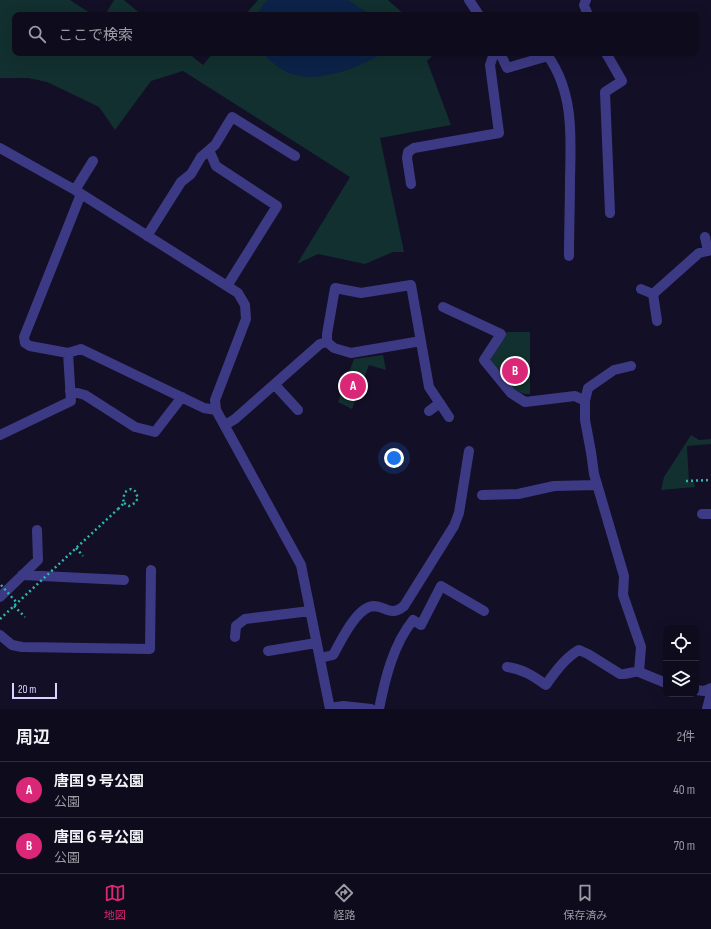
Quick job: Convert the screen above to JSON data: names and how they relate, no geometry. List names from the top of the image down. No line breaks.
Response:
{"scale_bar":"20 m","page":{"search":"ここで検索","pins":["B","A"],"scale":"20 m","heading":["周辺","2件"],"list":[{"mark":"A","name":"唐国９号公園","note":"公園","value":"40 m"},{"mark":"B","name":"唐国６号公園","note":"公園","value":"70 m"}],"nav":["地図","経路","保存済み"]}}
